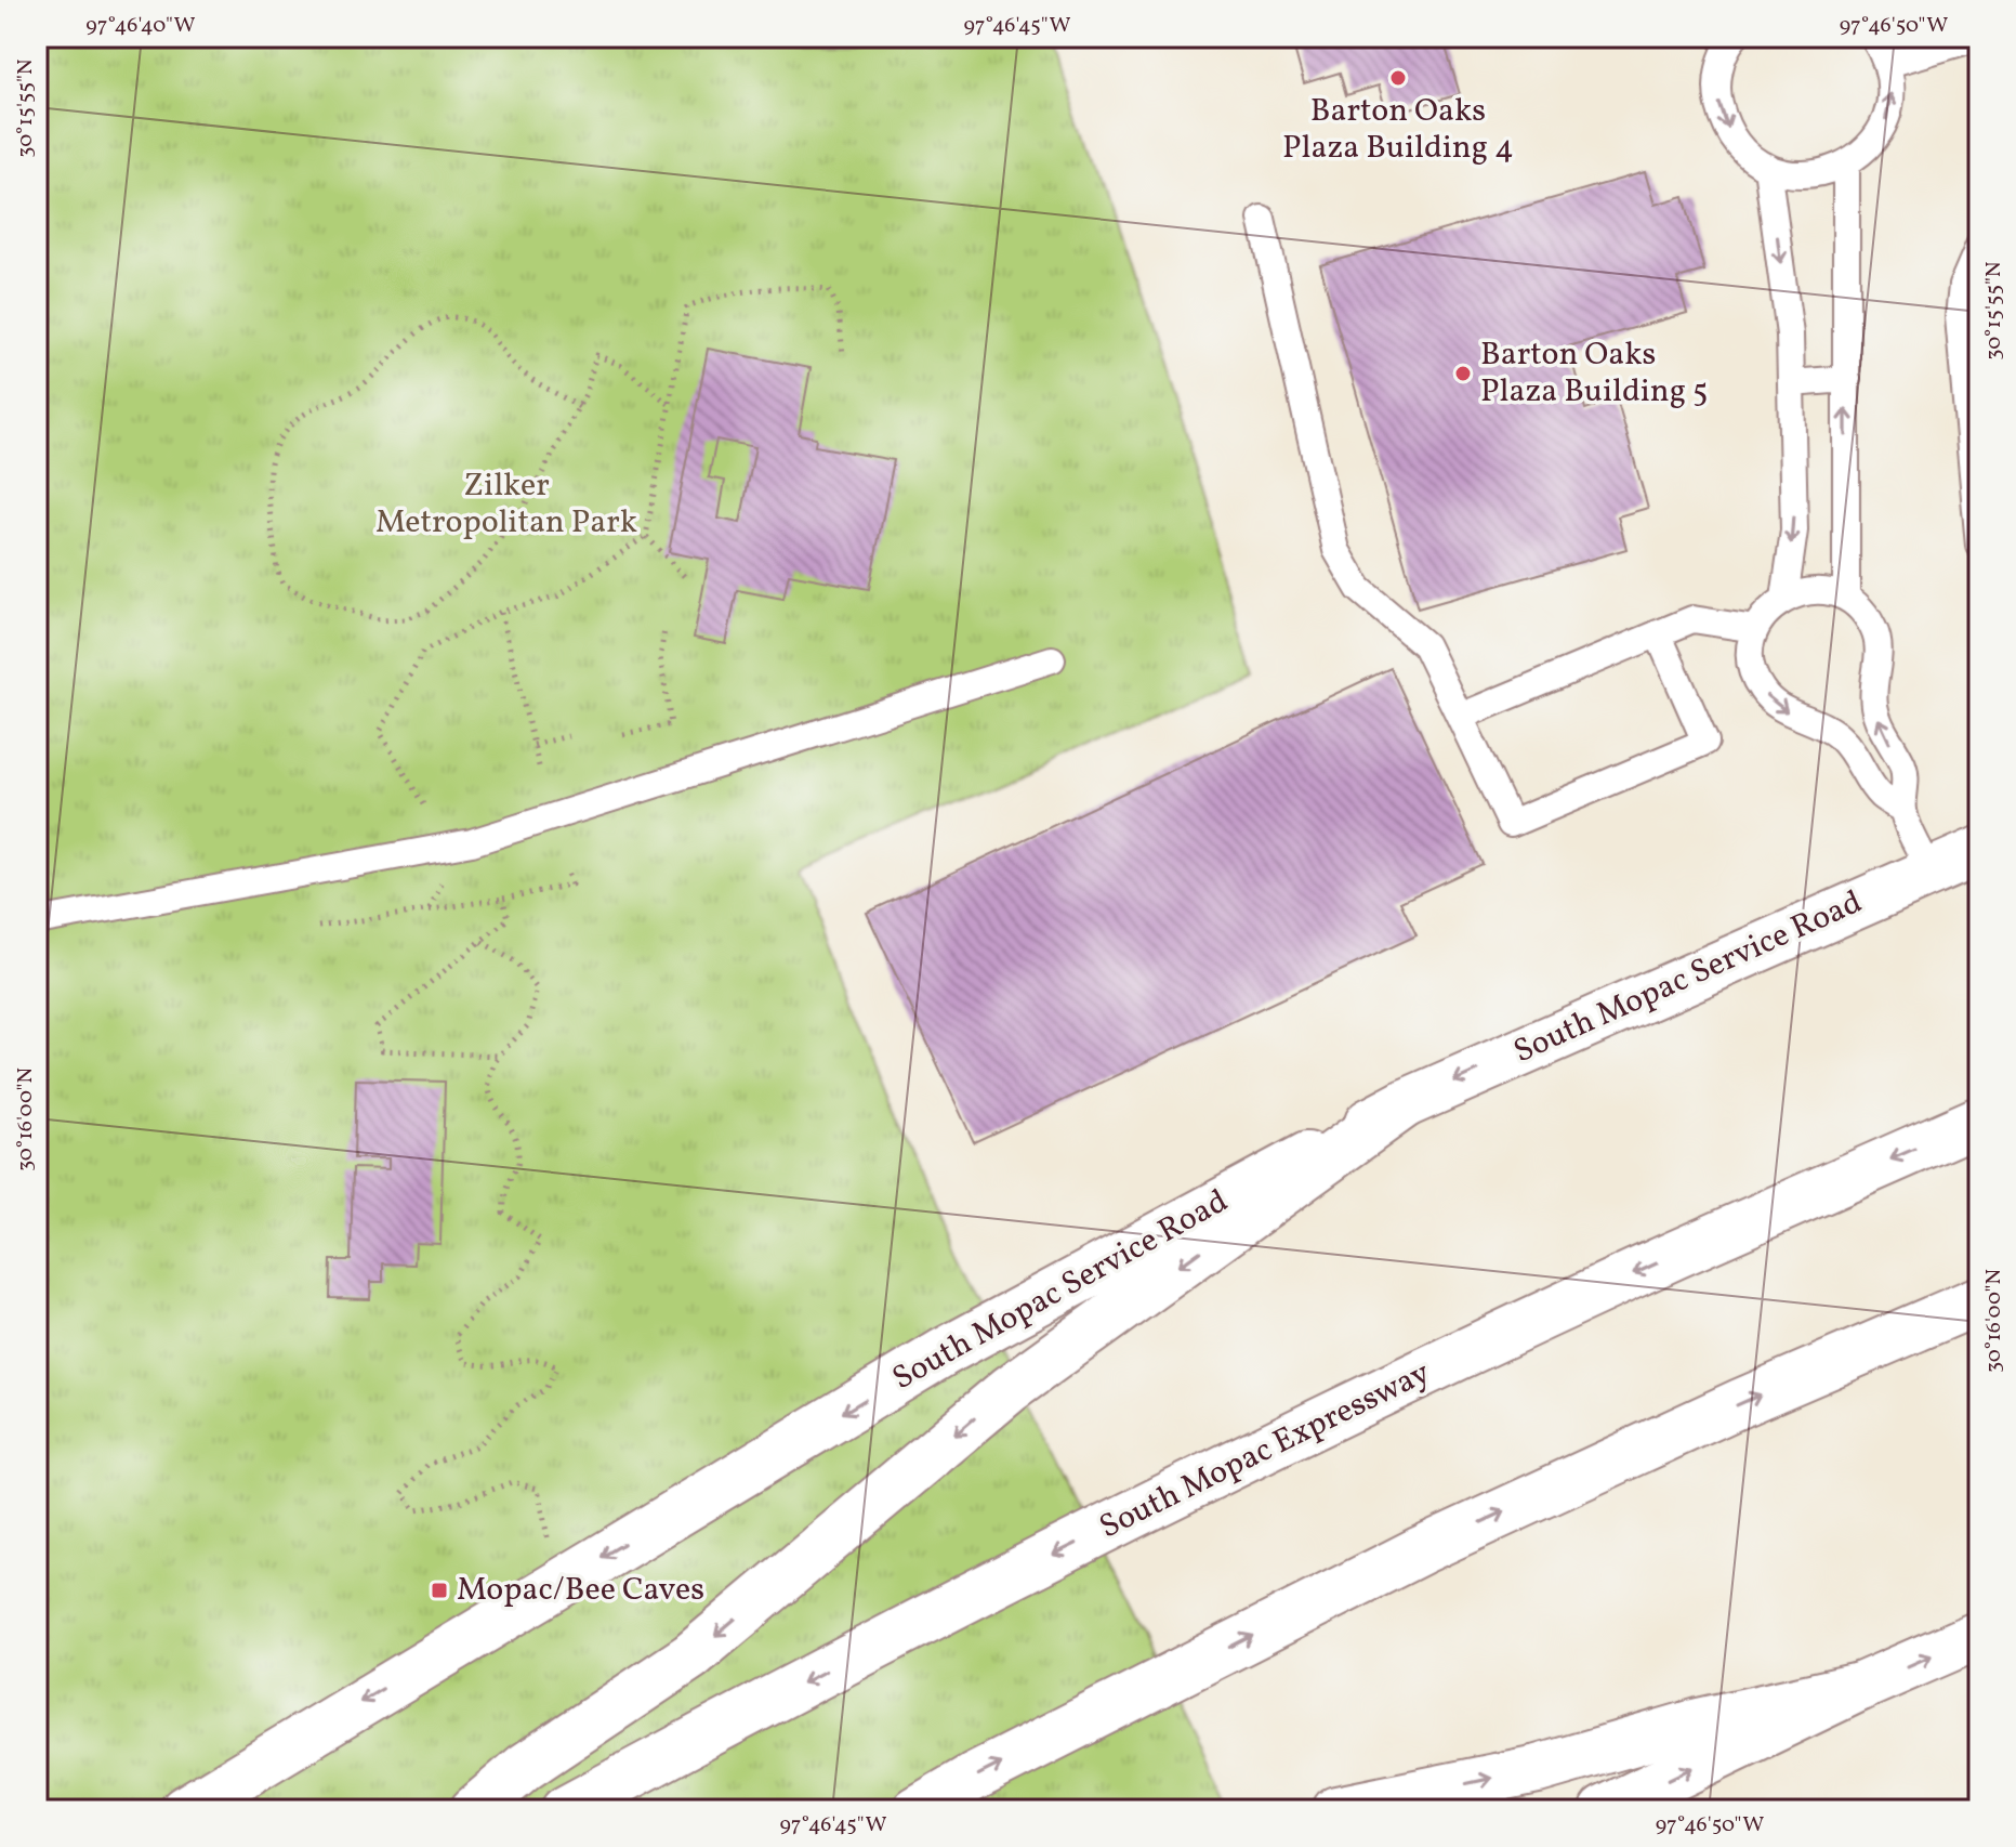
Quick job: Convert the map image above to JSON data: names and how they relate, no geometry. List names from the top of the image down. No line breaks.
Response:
{"streets":{"main road":["South Mopac Service Road","South Mopac Expressway"]},"parks":["Zilker Metropolitan Park"],"places":{"other":["Barton Oaks Plaza Building 4","Barton Oaks Plaza Building 5"],"transit":["Mopac/Bee Caves"]},"coordinates":["97°46'40\"W","97°46'45\"W","97°46'50\"W","30°15'55\"N","30°16'00\"N"]}
